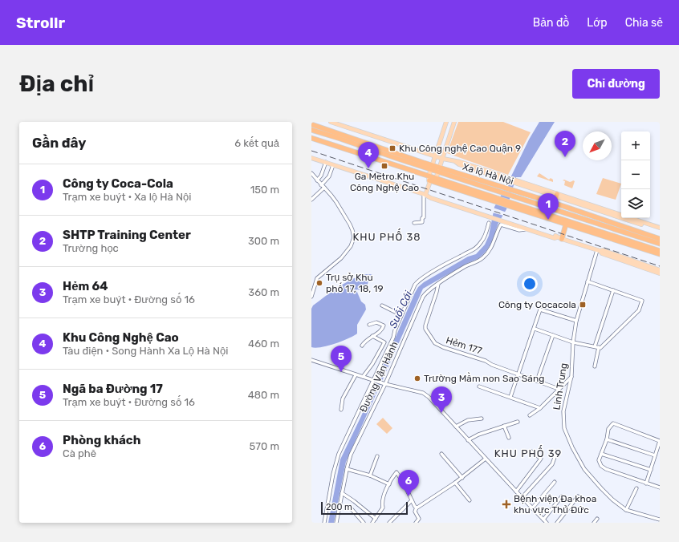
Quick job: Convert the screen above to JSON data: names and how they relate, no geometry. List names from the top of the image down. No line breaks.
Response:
{"streets":{"highway":["Xa lộ Hà Nội"],"street":["Hẻm 177","Đường Vận Hành","Linh Trung"]},"crossings":[["Hẻm 177","Đường Vận Hành"]],"districts":["KHU PHỐ 38","KHU PHỐ 39"],"water":["Suối Cái"],"places":{"transit":["Khu Công nghệ Cao Quận 9","Ga Metro Khu Công Nghệ Cao","Công ty Cocacola"],"other":["Trụ sở Khu phố 17, 18, 19","Trường Mầm non Sao Sáng"],"health":["Bệnh viện Đa khoa khu vực Thủ Đức"]},"scale_bar":"200 m","north":"bottom left","page":{"header":"Strollr","nav":["Bản đồ","Lớp","Chia sẻ"],"buttons":"Chỉ đường","title":"Địa chỉ","heading":["Gần đây","6 kết quả"],"pins":["2","4","1","5","3","6"],"map_buttons":["+","−"],"list":[{"mark":"1","name":"Công ty Coca-Cola","note":"Trạm xe buýt · Xa lộ Hà Nội","value":"150 m"},{"mark":"2","name":"SHTP Training Center","note":"Trường học","value":"300 m"},{"mark":"3","name":"Hẻm 64","note":"Trạm xe buýt · Đường số 16","value":"360 m"},{"mark":"4","name":"Khu Công Nghệ Cao","note":"Tàu điện · Song Hành Xa Lộ Hà Nội","value":"460 m"},{"mark":"5","name":"Ngã ba Đường 17","note":"Trạm xe buýt · Đường số 16","value":"480 m"},{"mark":"6","name":"Phòng khách","note":"Cà phê","value":"570 m"}],"scale":"200 m"}}
